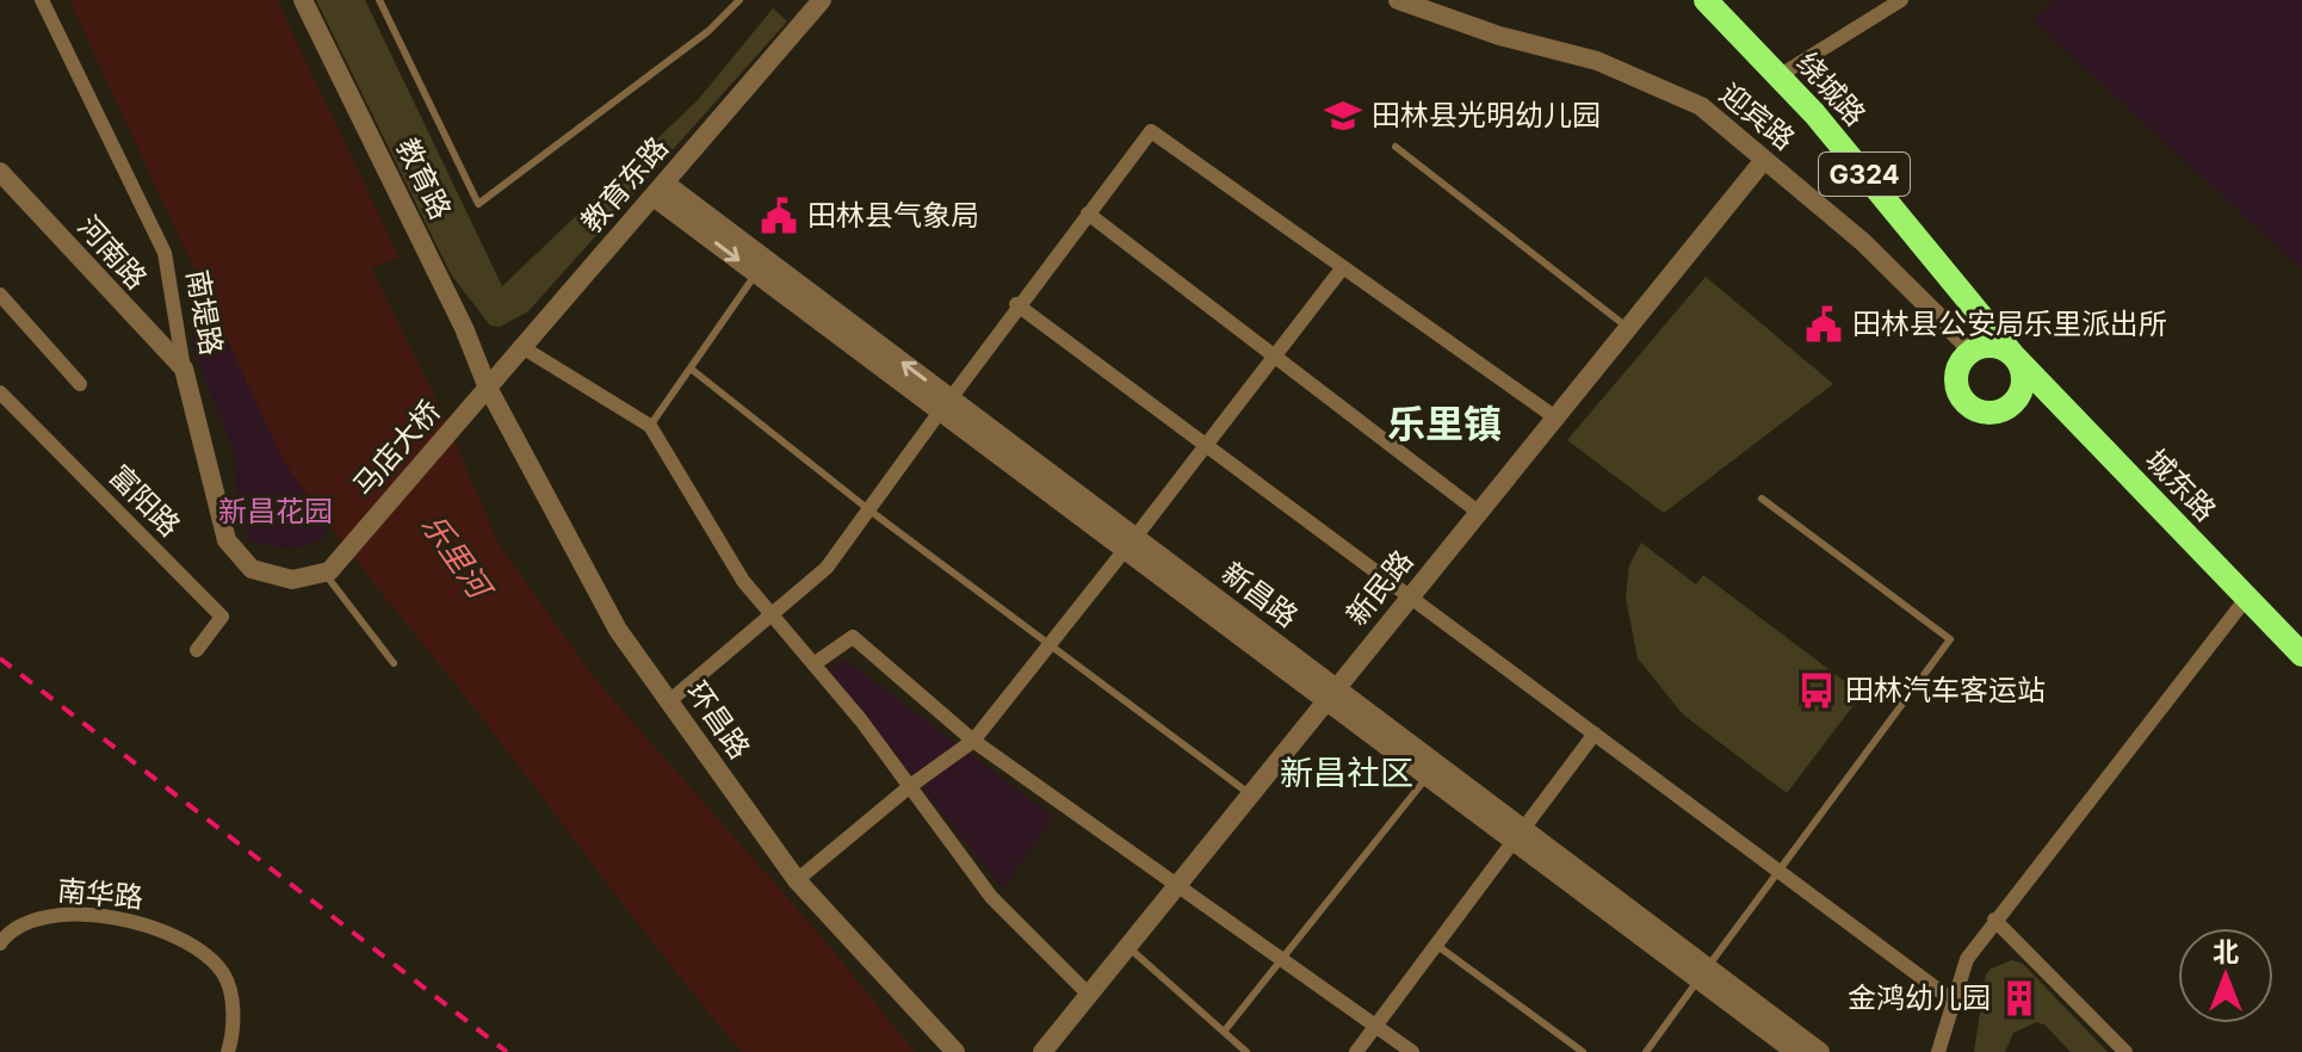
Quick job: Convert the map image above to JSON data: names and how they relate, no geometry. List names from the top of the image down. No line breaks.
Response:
{"streets":{"highway":["绕城路","G324","城东路"],"street":["迎宾路","教育路","教育东路","河南路","南堤路","马店大桥","富阳路","新民路","新昌路","环昌路","南华路"]},"crossings":[["绕城路","迎宾路"],["绕城路","城东路"],["迎宾路","城东路"],["迎宾路","新民路"],["教育路","教育东路"],["教育路","环昌路"],["教育东路","马店大桥"],["教育东路","新昌路"],["教育东路","环昌路"],["河南路","南堤路"],["南堤路","马店大桥"],["新民路","新昌路"]],"districts":["乐里镇","新昌社区"],"water":["乐里河"],"parks":["新昌花园"],"places":{"school or university":["田林县光明幼儿园"],"public building":["田林县气象局","田林县公安局乐里派出所"],"bus stop":["田林汽车客运站"],"building":["金鸿幼儿园"]},"north":"top"}
